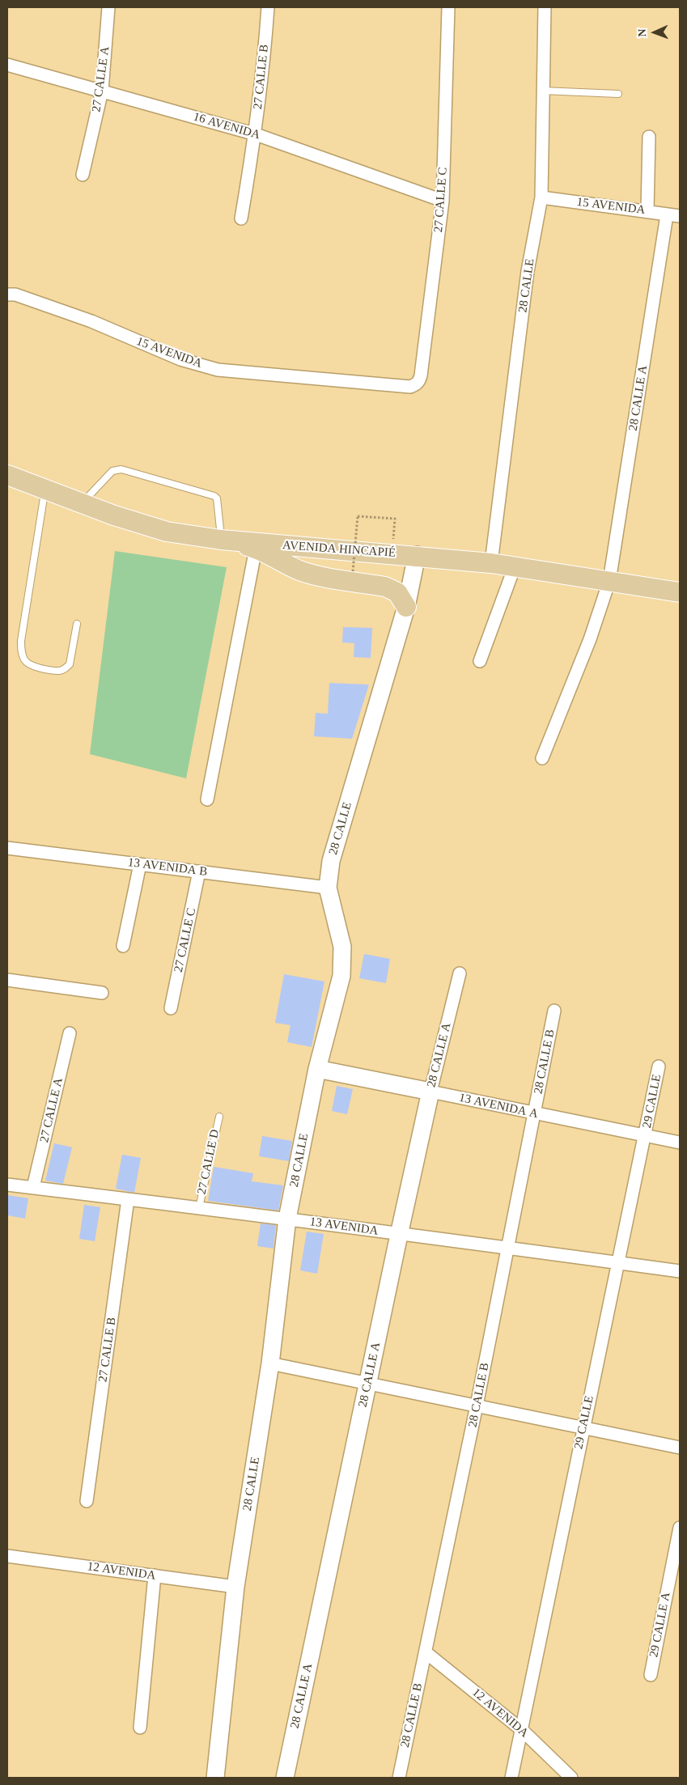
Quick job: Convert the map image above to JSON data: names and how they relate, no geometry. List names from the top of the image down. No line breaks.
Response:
{"streets":{"main road":["28 CALLE","28 CALLE A","AVENIDA HINCAPIÉ","13 AVENIDA A"],"street":["27 CALLE B","27 CALLE A","16 AVENIDA","27 CALLE C","15 AVENIDA","13 AVENIDA B","28 CALLE B","29 CALLE","13 AVENIDA","12 AVENIDA","29 CALLE A"],"lane":["27 CALLE D"]},"crossings":[["27 CALLE B","16 AVENIDA"],["27 CALLE B","13 AVENIDA"],["27 CALLE A","16 AVENIDA"],["27 CALLE A","13 AVENIDA"],["16 AVENIDA","27 CALLE C"],["27 CALLE C","15 AVENIDA"],["27 CALLE C","13 AVENIDA B"],["15 AVENIDA","28 CALLE"],["15 AVENIDA","28 CALLE A"],["28 CALLE","AVENIDA HINCAPIÉ"],["28 CALLE","13 AVENIDA B"],["28 CALLE","13 AVENIDA A"],["28 CALLE","13 AVENIDA"],["28 CALLE","12 AVENIDA"],["28 CALLE A","AVENIDA HINCAPIÉ"],["28 CALLE A","13 AVENIDA A"],["28 CALLE A","13 AVENIDA"],["28 CALLE B","13 AVENIDA A"],["28 CALLE B","13 AVENIDA"],["28 CALLE B","12 AVENIDA"],["29 CALLE","13 AVENIDA A"],["29 CALLE","13 AVENIDA"],["29 CALLE","12 AVENIDA"],["27 CALLE D","13 AVENIDA"]],"north":"left"}
